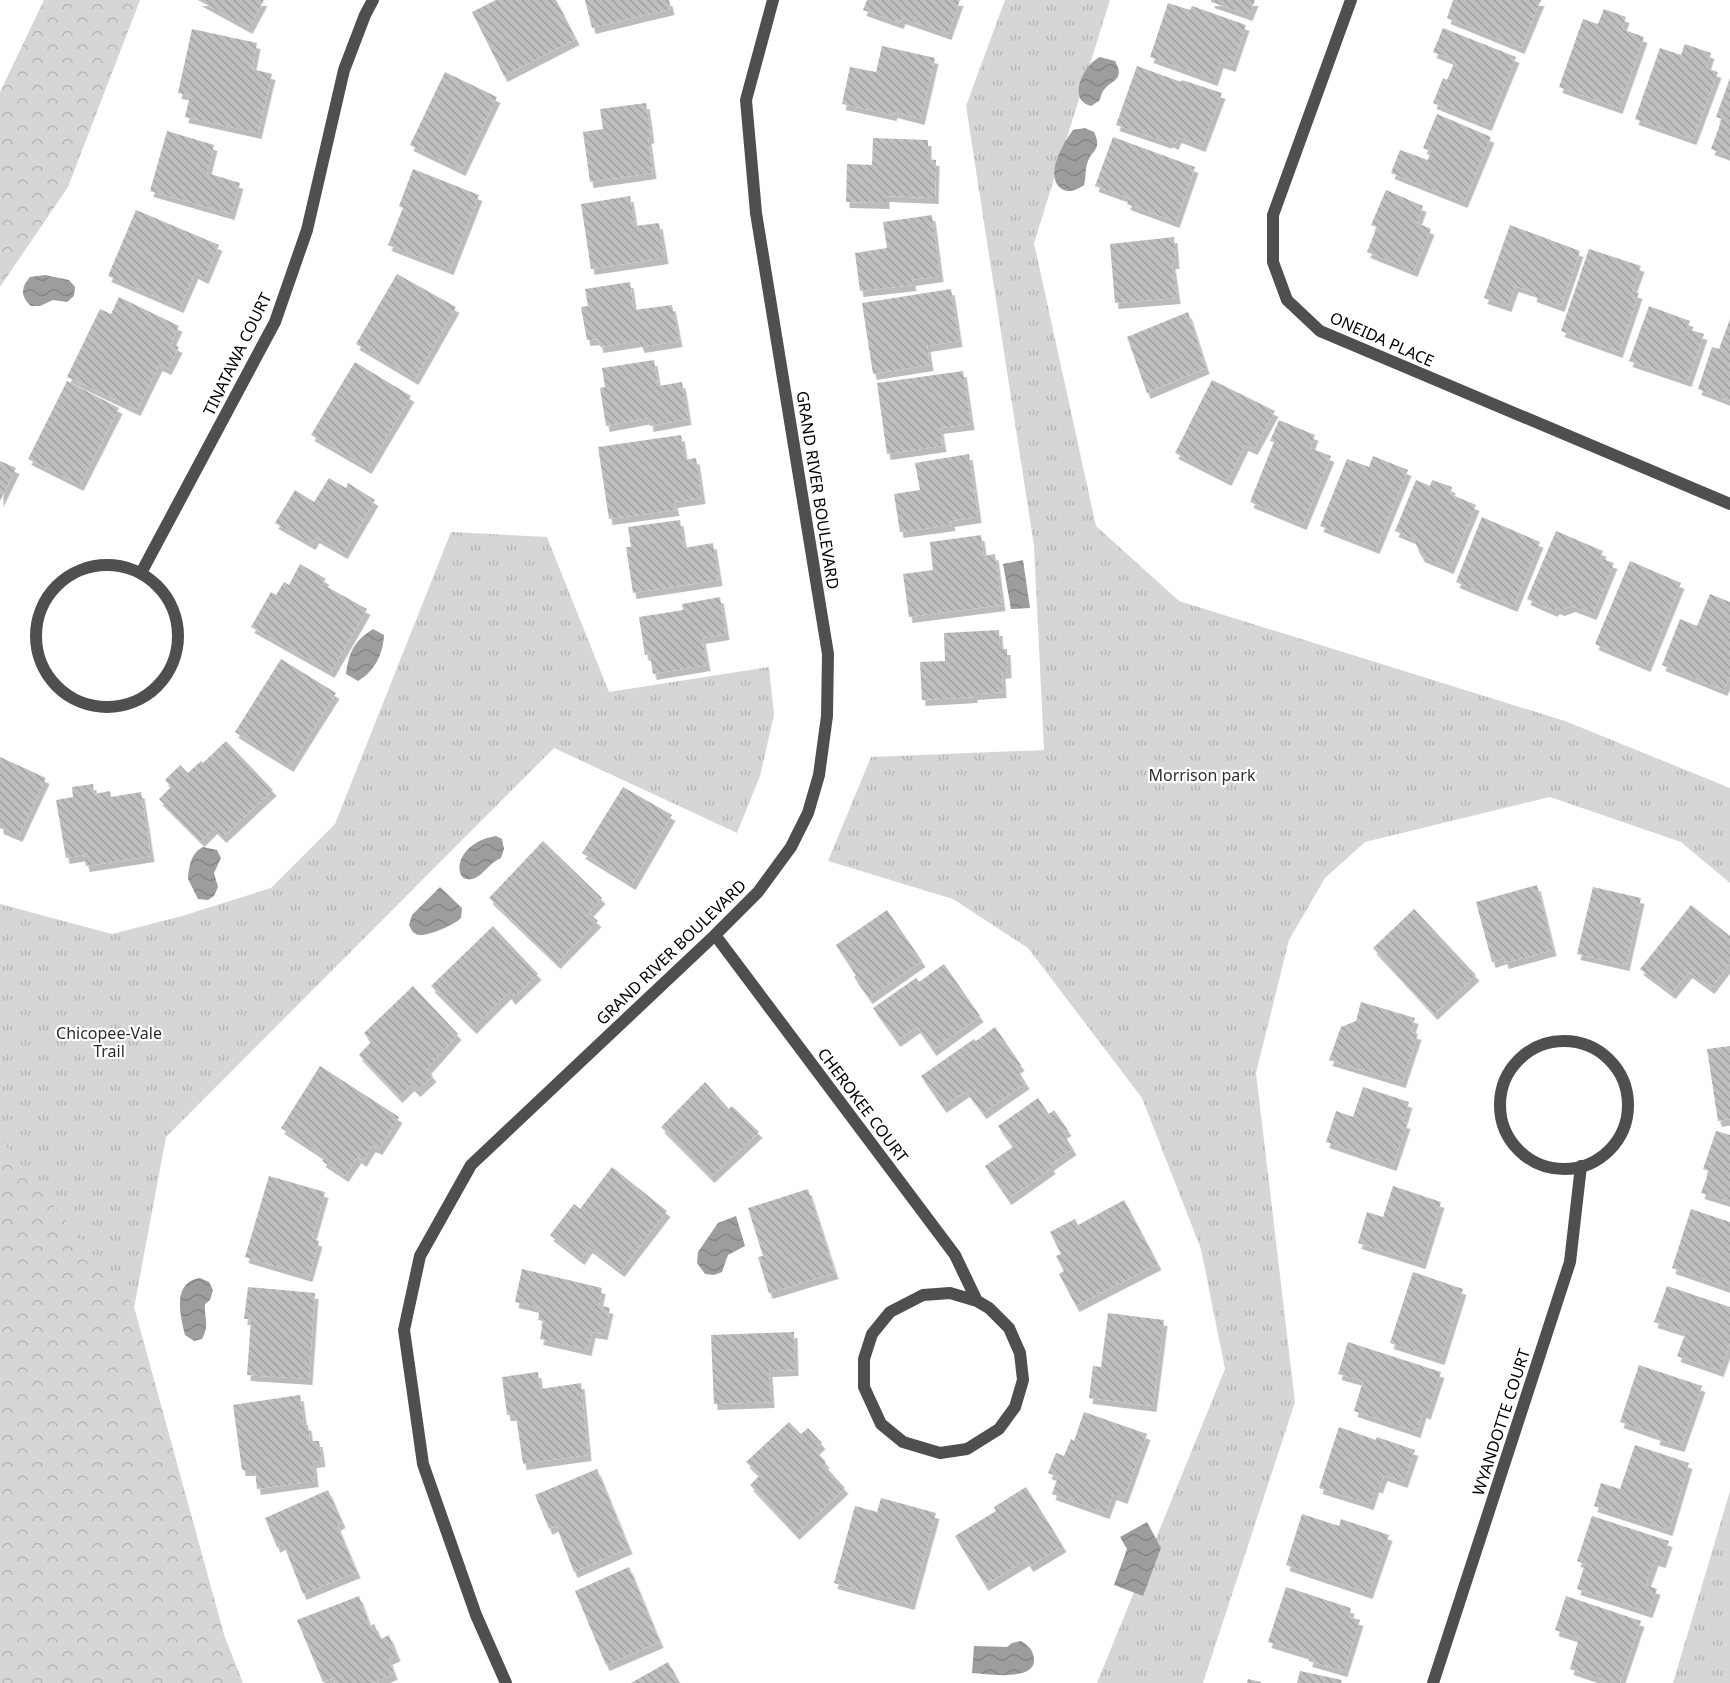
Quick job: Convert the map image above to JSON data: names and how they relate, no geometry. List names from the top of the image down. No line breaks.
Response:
{"streets":{"street":["ONEIDA PLACE","TINATAWA COURT","GRAND RIVER BOULEVARD","CHEROKEE COURT","WYANDOTTE COURT"]},"crossings":[["GRAND RIVER BOULEVARD","CHEROKEE COURT"]],"parks":["Morrison park","Chicopee-Vale Trail"]}
